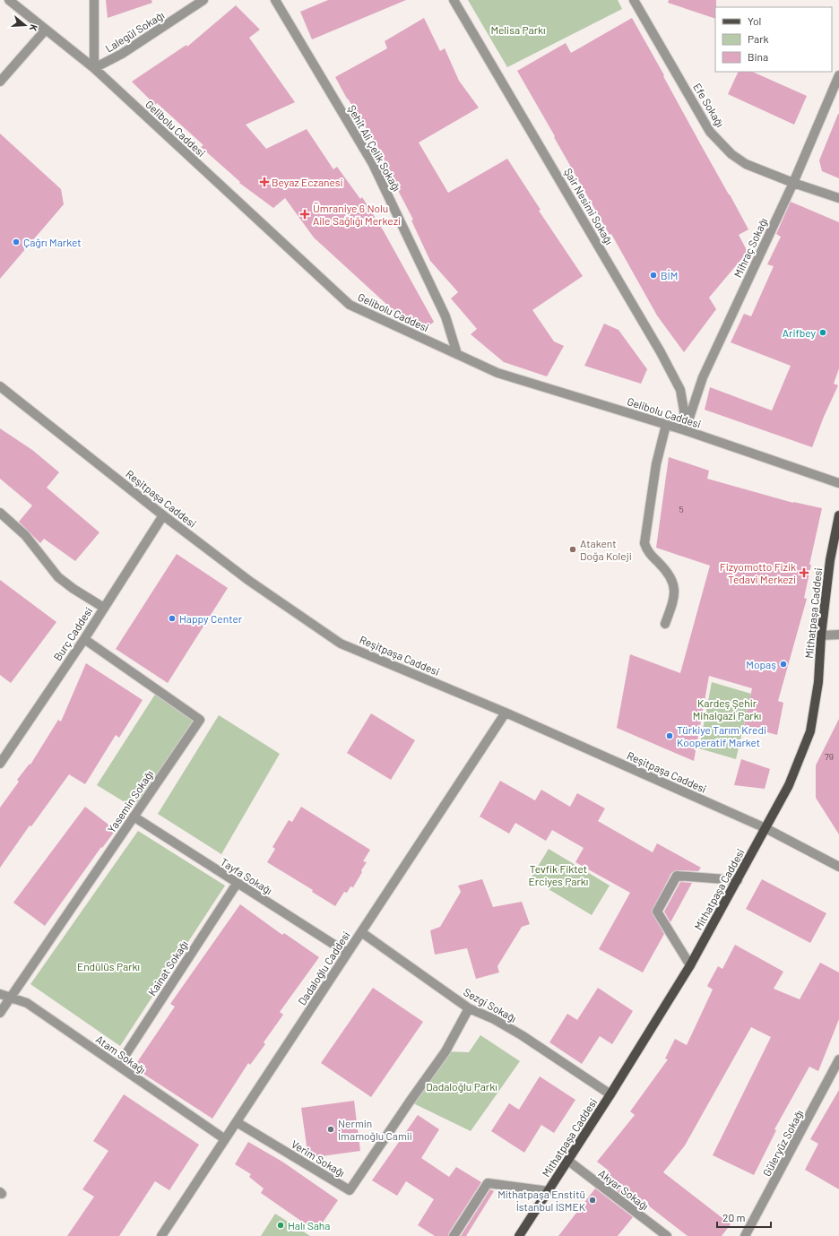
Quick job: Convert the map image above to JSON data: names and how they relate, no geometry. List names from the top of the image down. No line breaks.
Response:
{"streets":{"main road":["Mithatpaşa Caddesi"],"street":["Lalegül Sokağı","Efe Sokağı","Gelibolu Caddesi","Şehit Ali Çelik Sokağı","Şair Nesimi Sokağı","Mihraç Sokağı","Reşitpaşa Caddesi","Burç Caddesi","Yasemin Sokağı","Tayfa Sokağı","Kainat Sokağı","Dadaloğlu Caddesi","Sezgi Sokağı","Atam Sokağı","Güleryüz Sokağı","Verim Sokağı","Akyar Sokağı"]},"crossings":[["Lalegül Sokağı","Gelibolu Caddesi"],["Efe Sokağı","Mihraç Sokağı"],["Gelibolu Caddesi","Şehit Ali Çelik Sokağı"],["Gelibolu Caddesi","Şair Nesimi Sokağı"],["Gelibolu Caddesi","Mihraç Sokağı"],["Şair Nesimi Sokağı","Mihraç Sokağı"],["Reşitpaşa Caddesi","Mithatpaşa Caddesi"],["Reşitpaşa Caddesi","Burç Caddesi"],["Reşitpaşa Caddesi","Dadaloğlu Caddesi"],["Mithatpaşa Caddesi","Sezgi Sokağı"],["Mithatpaşa Caddesi","Akyar Sokağı"],["Burç Caddesi","Yasemin Sokağı"],["Yasemin Sokağı","Tayfa Sokağı"],["Yasemin Sokağı","Atam Sokağı"],["Tayfa Sokağı","Kainat Sokağı"],["Tayfa Sokağı","Dadaloğlu Caddesi"],["Kainat Sokağı","Atam Sokağı"],["Dadaloğlu Caddesi","Sezgi Sokağı"],["Dadaloğlu Caddesi","Atam Sokağı"],["Dadaloğlu Caddesi","Verim Sokağı"],["Sezgi Sokağı","Verim Sokağı"]],"parks":["Melisa Parkı","Kardeş Şehir Mihalgazi Parkı","Tevfik Fiktet Erciyes Parkı","Endülüs Parkı","Dadaloğlu Parkı"],"places":{"health":["Beyaz Eczanesi","Ümraniye 6 Nolu Aile Sağlığı Merkezi","Fizyomotto Fizik Tedavi Merkezi"],"other":["Çağrı Market","BİM","Arifbey","Atakent Doğa Koleji","Happy Center","Mopaş","Türkiye Tarım Kredi Kooperatif Market","Nermin İmamoğlu Camii","Mithatpaşa Enstitü İstanbul İSMEK","Halı Saha"]},"house_numbers":["5","79"],"legend":["Yol","Park","Bina"],"scale_bar":"20 m","north":"right"}
